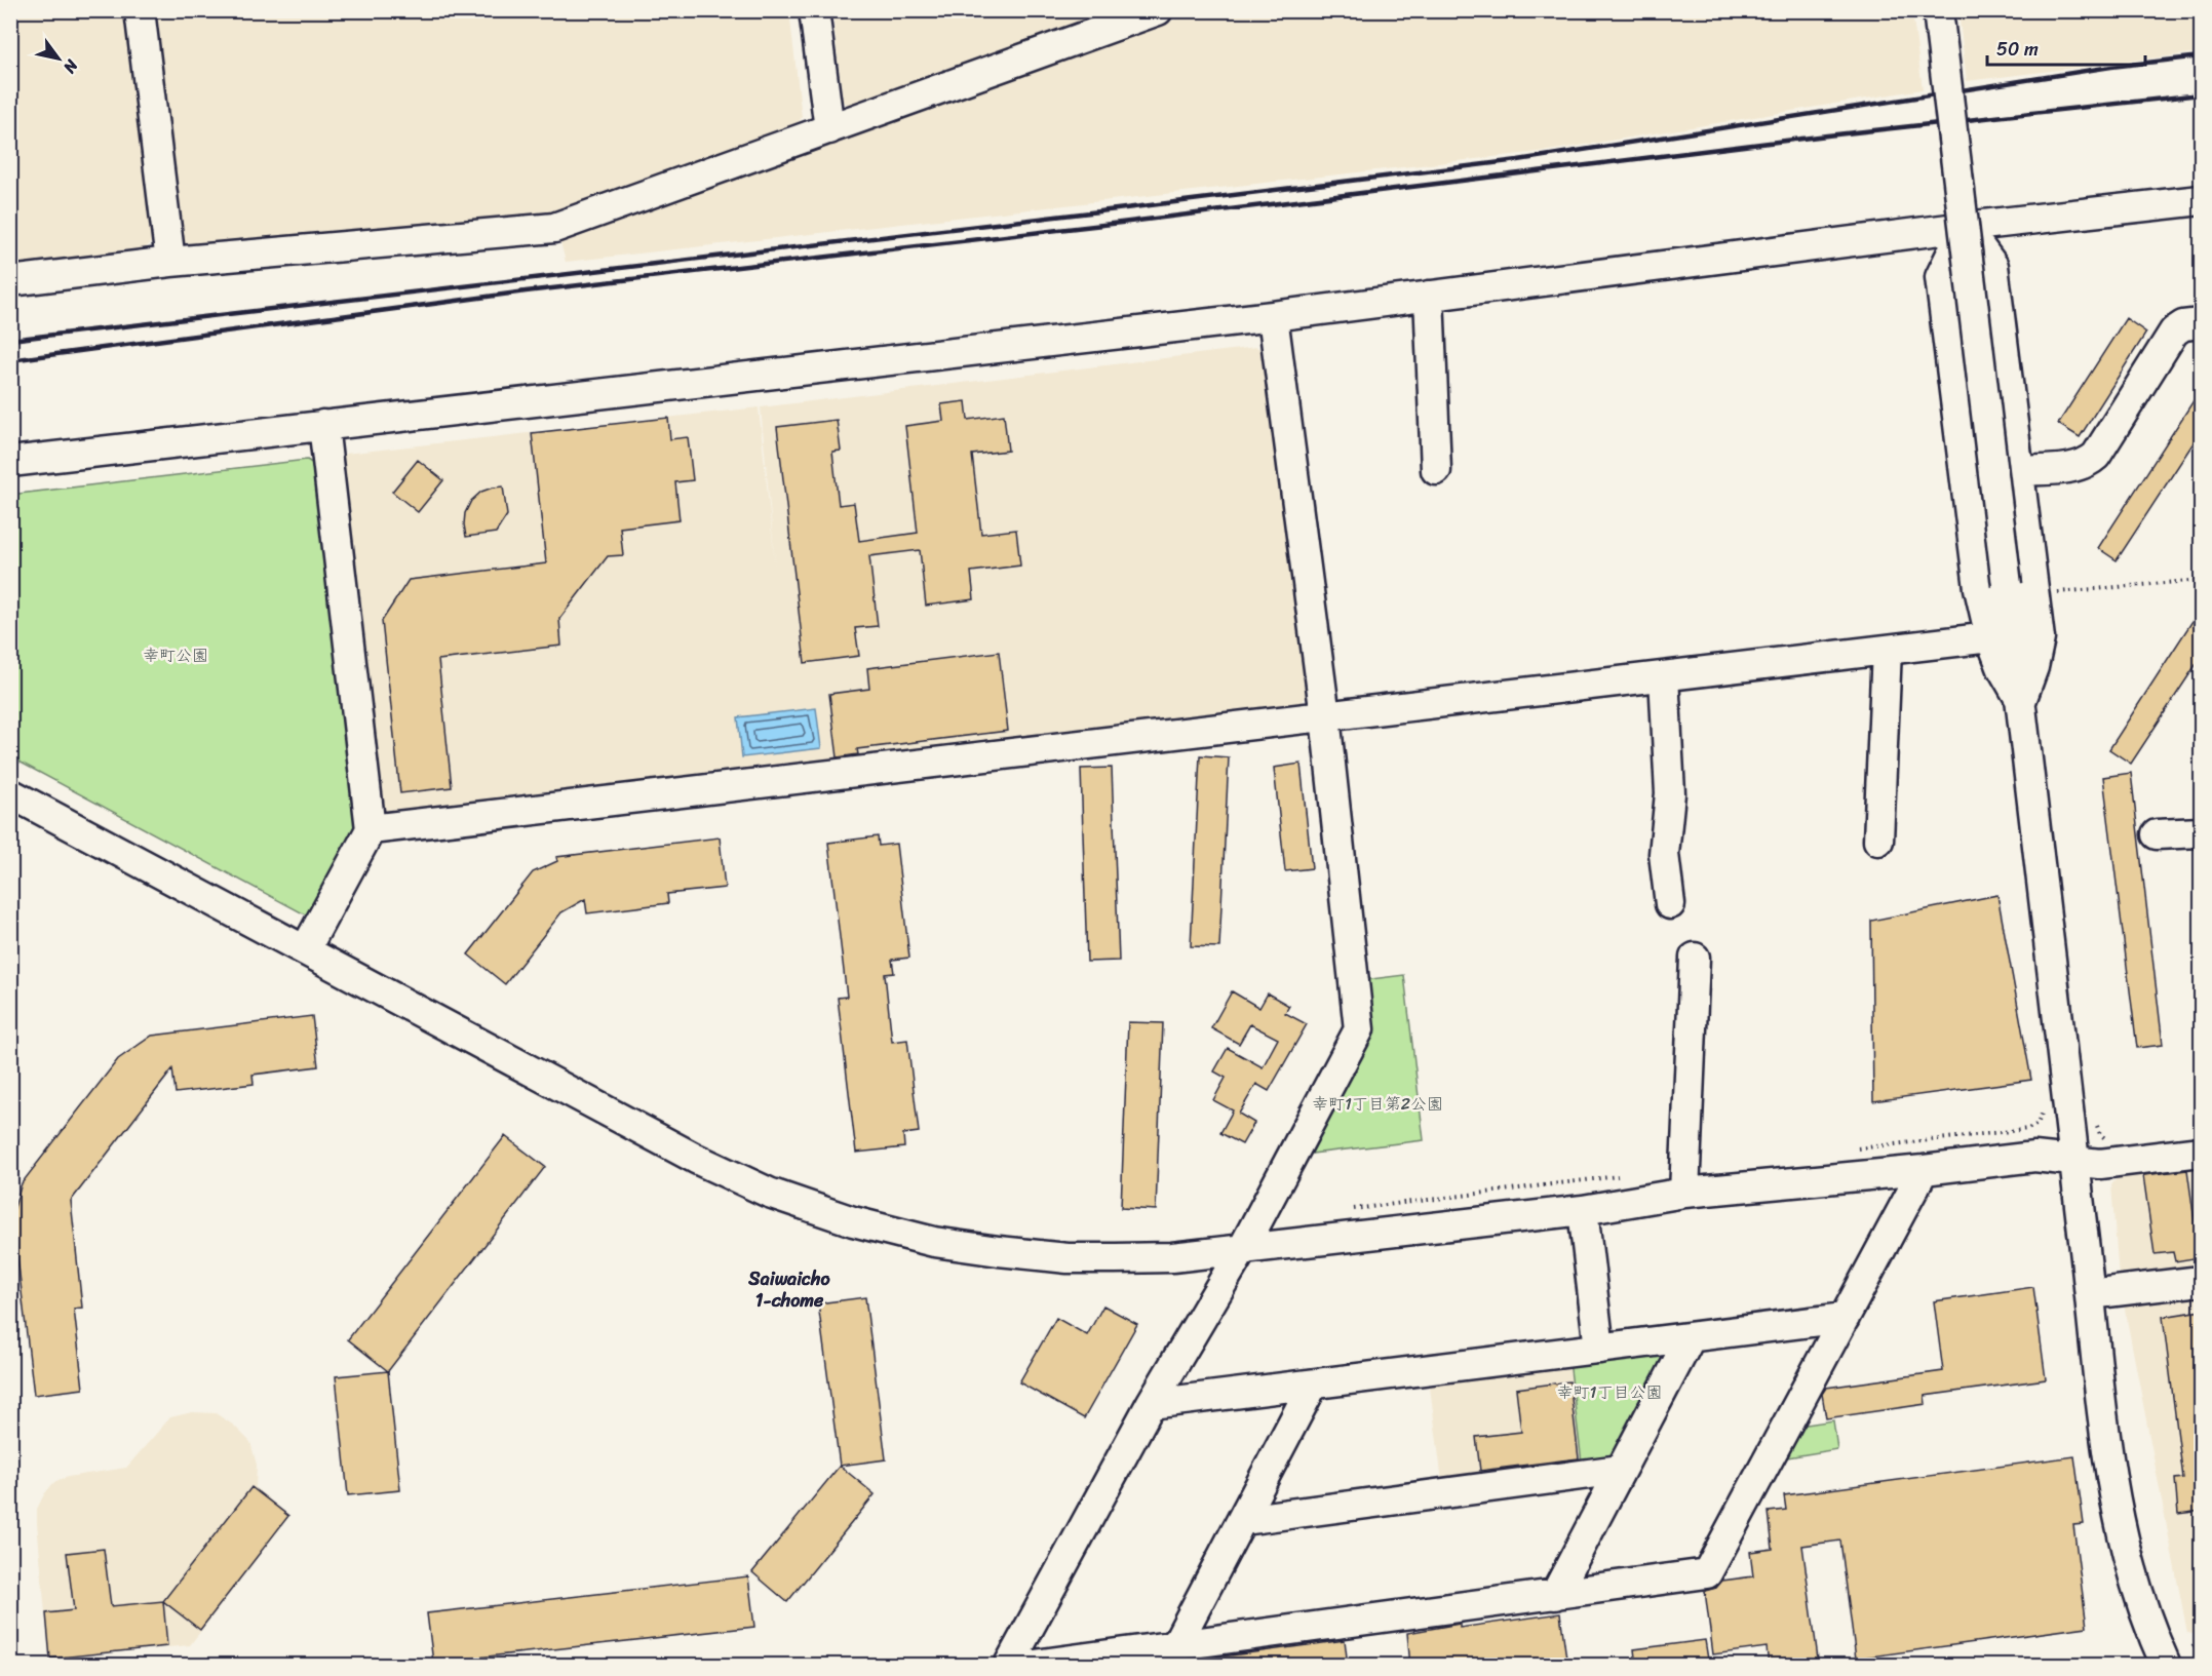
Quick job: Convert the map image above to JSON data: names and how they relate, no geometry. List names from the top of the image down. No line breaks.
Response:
{"districts":["Saiwaicho 1-chome"],"parks":["幸町公園","幸町1丁目第2公園","幸町1丁目公園"],"scale_bar":"50 m","north":"bottom right"}
